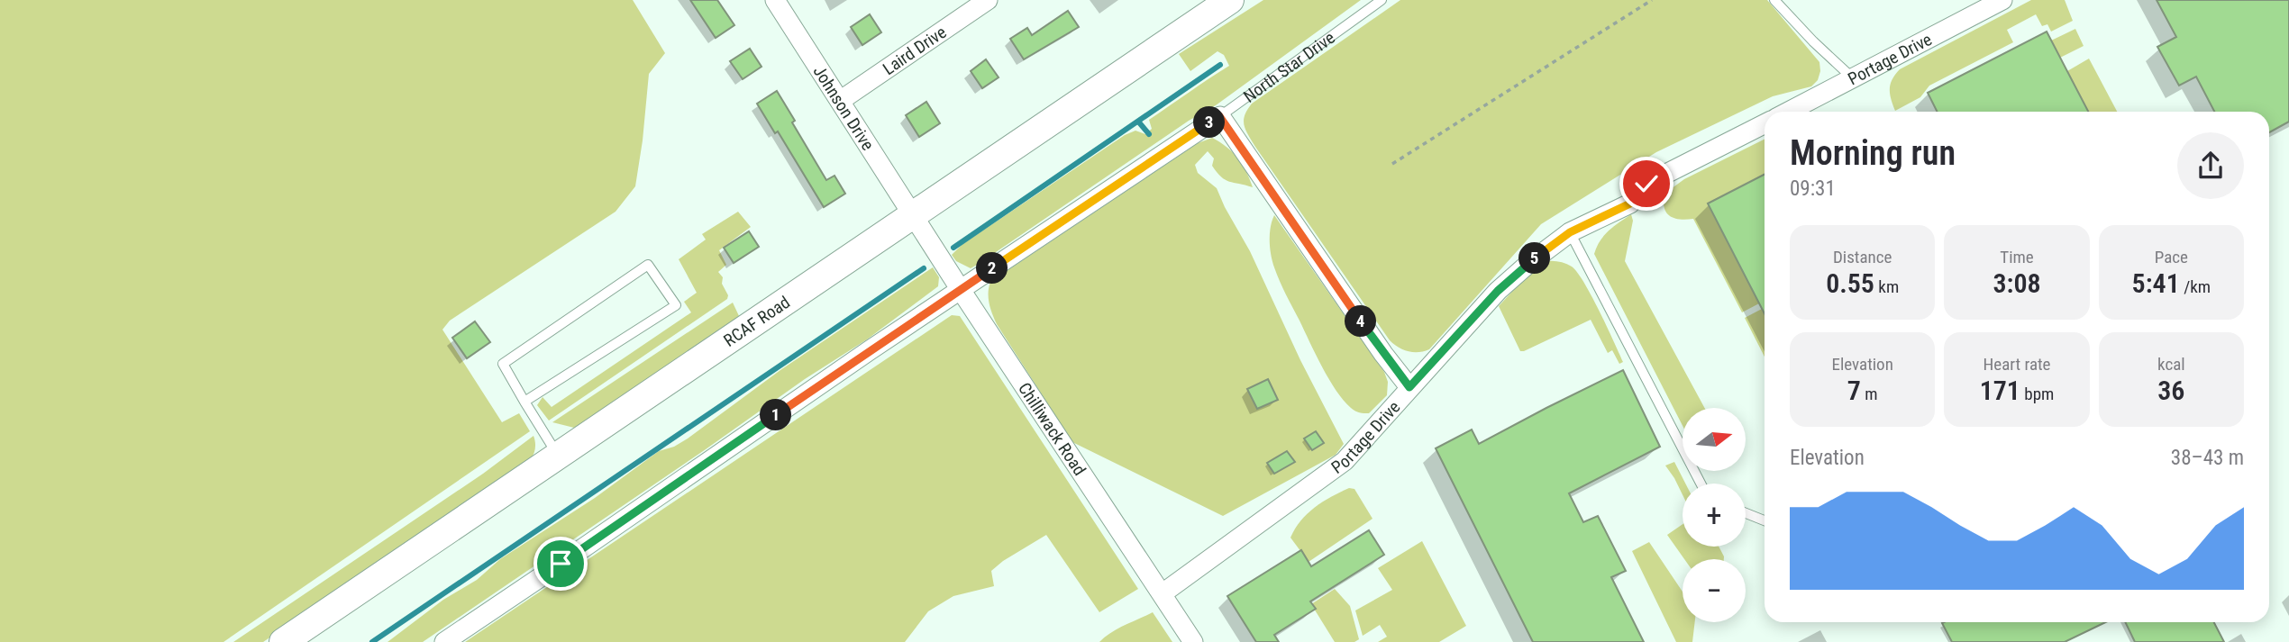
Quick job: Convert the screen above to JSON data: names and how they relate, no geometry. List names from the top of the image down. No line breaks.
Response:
{"streets":{"main road":["RCAF Road"],"street":["Laird Drive","Portage Drive","North Star Drive","Johnson Drive","Chilliwack Road"]},"crossings":[["Laird Drive","Johnson Drive"],["Portage Drive","Chilliwack Road"],["North Star Drive","Chilliwack Road"],["Johnson Drive","RCAF Road"],["Johnson Drive","Chilliwack Road"],["RCAF Road","Chilliwack Road"]],"north":"right","page":{"pins":["3","5","2","4","1"],"heading":["Morning run","09:31"],"stats":[["Distance","0.55 km"],["Time","3:08"],["Pace","5:41 /km"],["Elevation","7 m"],["Heart rate","171 bpm"],["kcal","36"]],"map_buttons":["+","−"],"chart":["Elevation","38–43 m"]}}
